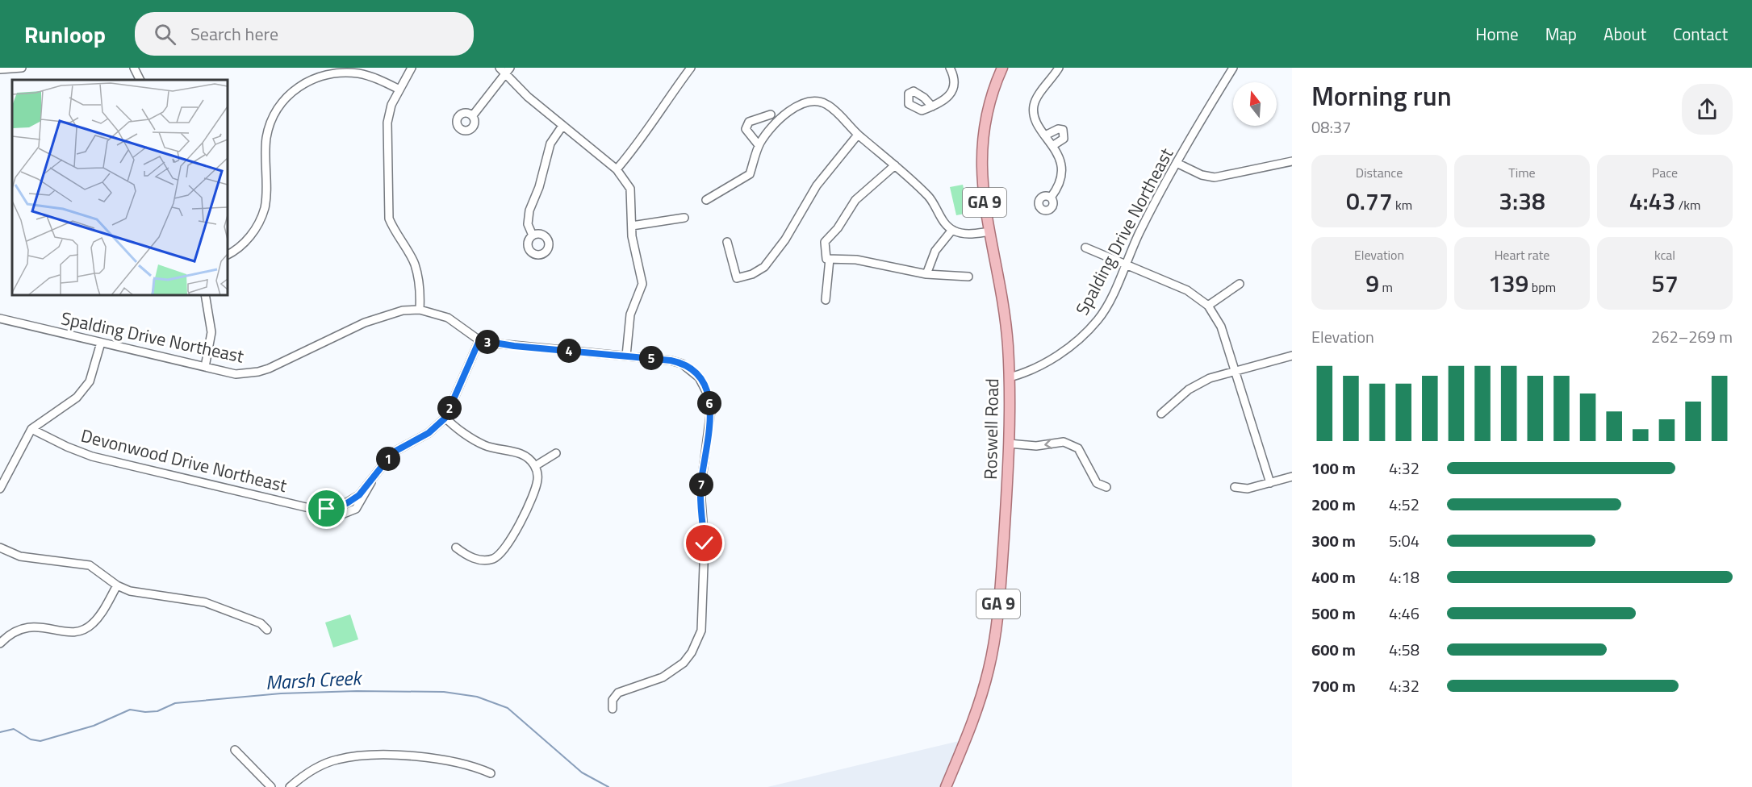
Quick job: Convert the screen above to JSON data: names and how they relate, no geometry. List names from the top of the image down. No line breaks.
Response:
{"streets":{"main road":["GA 9","Roswell Road"],"street":["Spalding Drive Northeast","Devonwood Drive Northeast"]},"crossings":[["Spalding Drive Northeast","Roswell Road"]],"water":["Marsh Creek"],"north":"top","page":{"header":"Runloop","search":"Search here","nav":["Home","Map","About","Contact"],"heading":["Morning run","08:37"],"stats":[["Distance","0.77 km"],["Time","3:38"],["Pace","4:43 /km"],["Elevation","9 m"],["Heart rate","139 bpm"],["kcal","57"]],"chart":["Elevation","262–269 m"],"pins":["3","4","5","6","2","1","7"],"list":[{"name":"100 m","note":"4:32"},{"name":"200 m","note":"4:52"},{"name":"300 m","note":"5:04"},{"name":"400 m","note":"4:18"},{"name":"500 m","note":"4:46"},{"name":"600 m","note":"4:58"},{"name":"700 m","note":"4:32"}]}}
